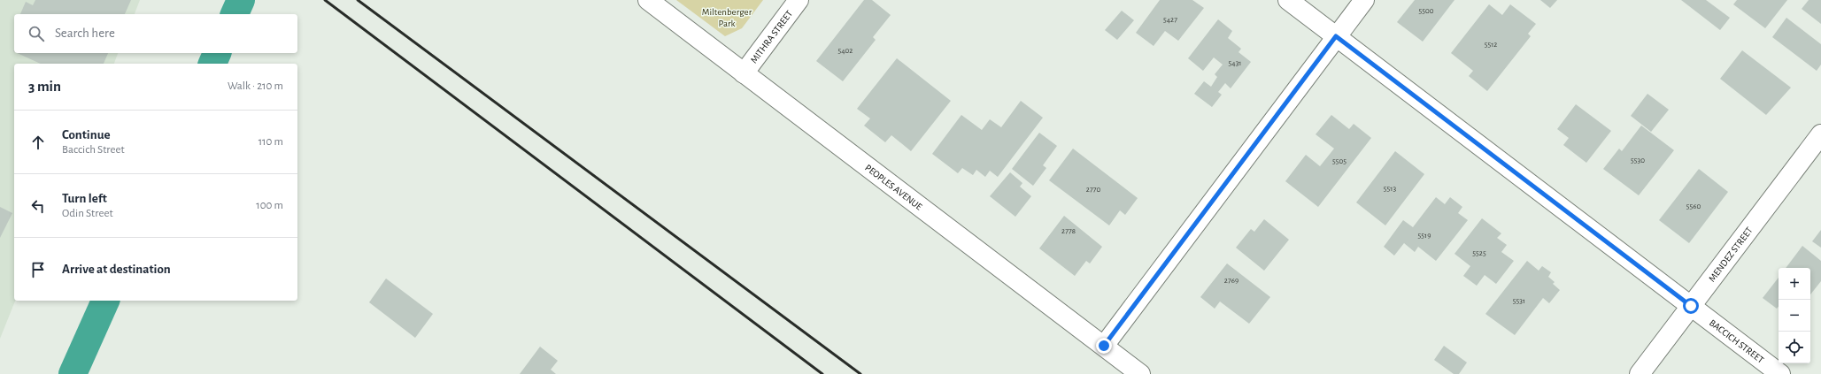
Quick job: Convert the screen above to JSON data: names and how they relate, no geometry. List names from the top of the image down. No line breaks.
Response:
{"streets":{"street":["MITHRA STREET","PEOPLES AVENUE","MENDEZ STREET","BACCICH STREET"]},"crossings":[["MITHRA STREET","PEOPLES AVENUE"],["MENDEZ STREET","BACCICH STREET"]],"parks":["Miltenberger Park"],"house_numbers":["5500","5427","5512","5402","5431","5530","5505","5513","2770","5560","2778","5519","5525","2769","5531"],"page":{"search":"Search here","heading":["3 min","Walk · 210 m"],"list":[["Continue","Baccich Street","110 m"],["Turn left","Odin Street","100 m"],"Arrive at destination"],"map_buttons":["+","−"]}}
